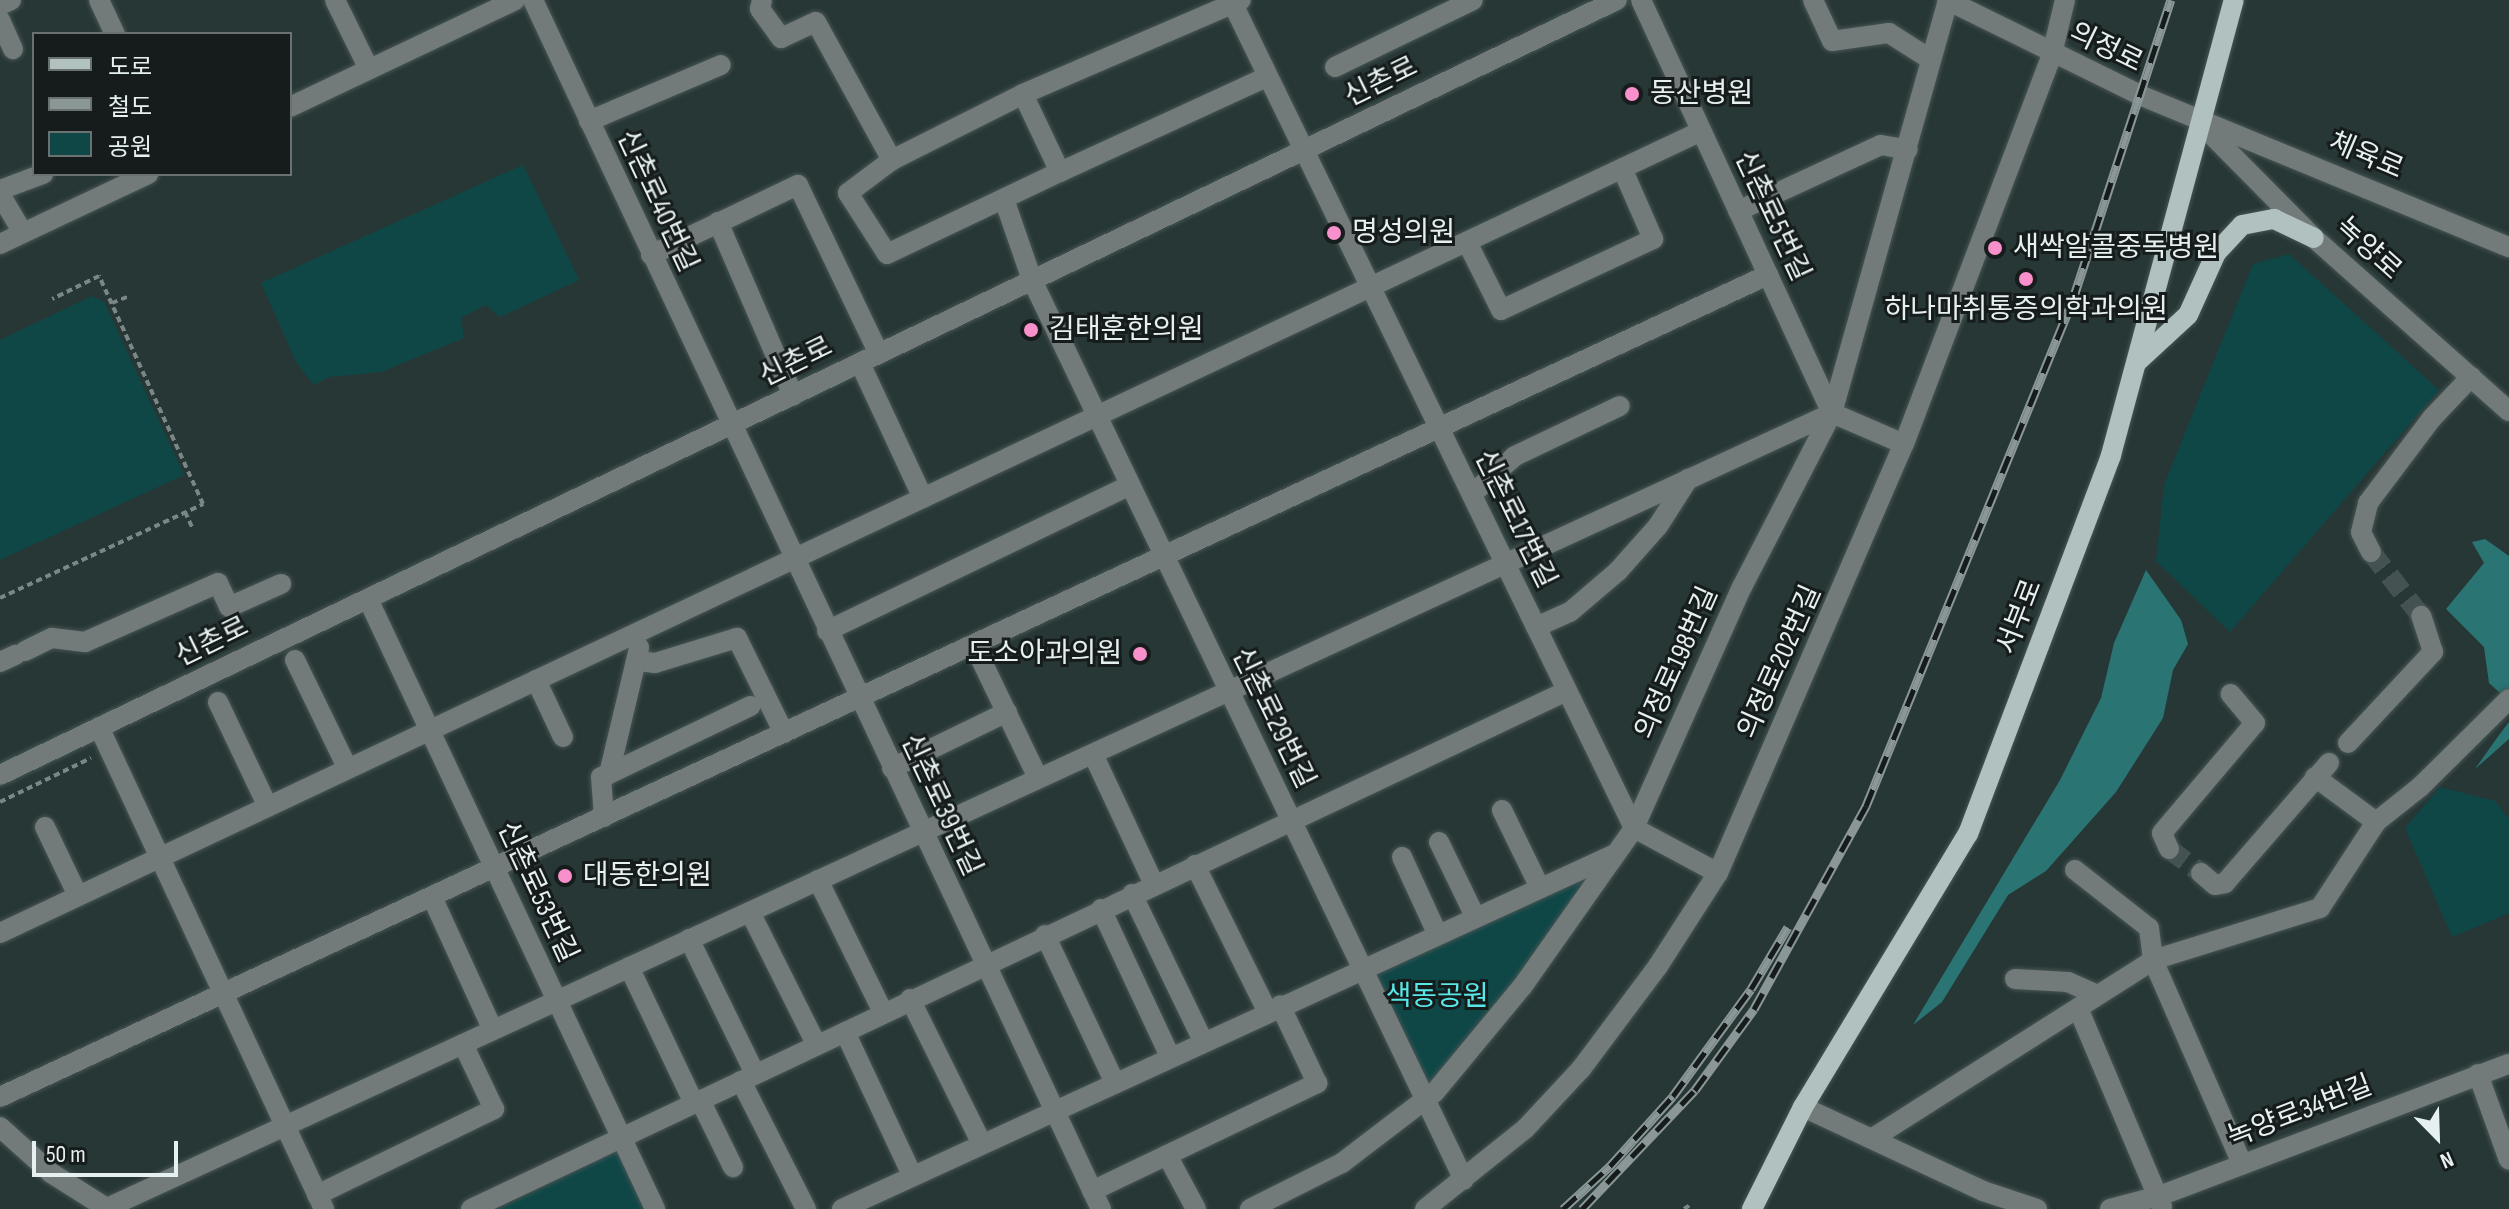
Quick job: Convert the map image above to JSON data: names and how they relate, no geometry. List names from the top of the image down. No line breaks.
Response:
{"streets":{"main road":["서부로"],"street":["의정로","신촌로","체육로","신촌로40번길","신촌로5번길","녹양로","신촌로17번길","의정로202번길","의정로198번길","신촌로29번길","신촌로39번길","신촌로53번길","녹양로34번길"]},"crossings":[["의정로","체육로"],["의정로","녹양로"],["의정로","서부로"],["의정로","의정로202번길"],["의정로","의정로198번길"],["신촌로","신촌로40번길"],["신촌로","신촌로17번길"],["신촌로","신촌로29번길"],["신촌로","신촌로39번길"],["신촌로","신촌로53번길"],["체육로","녹양로"],["체육로","서부로"],["신촌로40번길","신촌로39번길"],["신촌로5번길","의정로198번길"],["녹양로","서부로"],["신촌로17번길","의정로198번길"],["의정로202번길","신촌로29번길"],["의정로198번길","신촌로29번길"]],"parks":["색동공원"],"places":["동산병원","명성의원","새싹알콜중독병원","하나마취통증의학과의원","김태훈한의원","도소아과의원","대동한의원"],"legend":["도로","철도","공원"],"scale_bar":"50 m","north":"bottom right"}
